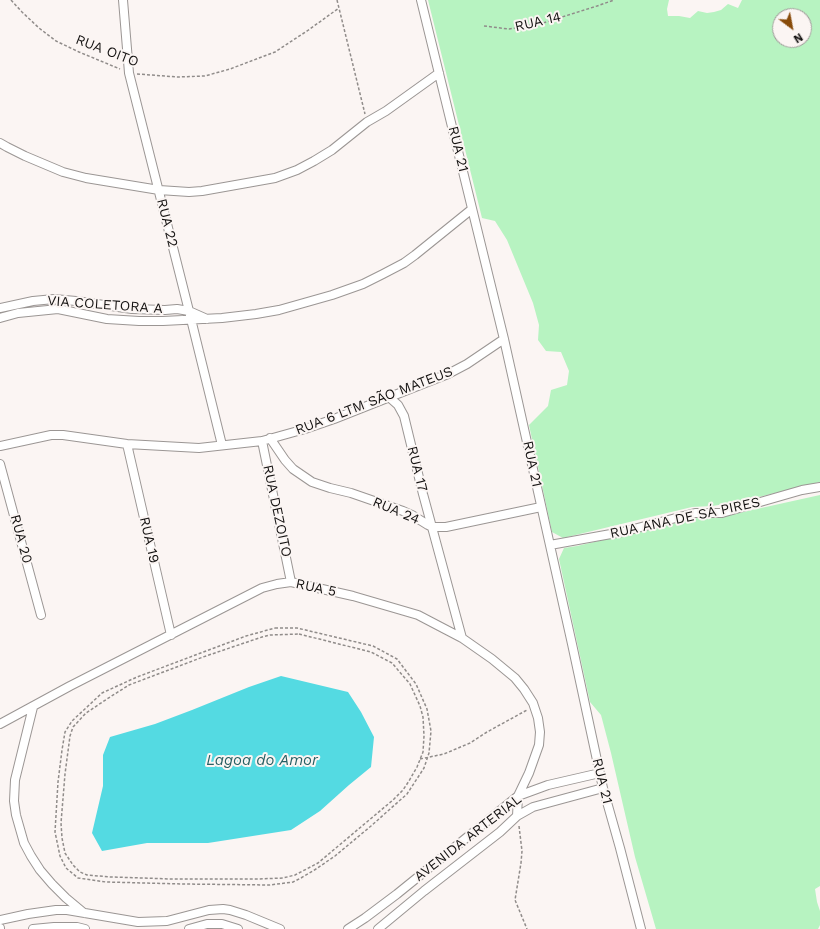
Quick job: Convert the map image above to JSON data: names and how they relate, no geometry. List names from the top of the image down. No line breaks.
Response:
{"streets":{"street":["RUA 21","RUA 22","VIA COLETORA A","RUA 6 LTM SÃO MATEUS","RUA 17","RUA DEZOITO","RUA 24","RUA ANA DE SÁ PIRES","RUA 20","RUA 19","RUA 5","AVENIDA ARTERIAL"],"path":["RUA 14","RUA OITO"]},"crossings":[["RUA OITO","RUA 22"],["RUA 21","VIA COLETORA A"],["RUA 21","RUA 6 LTM SÃO MATEUS"],["RUA 21","RUA 24"],["RUA 21","RUA ANA DE SÁ PIRES"],["RUA 21","AVENIDA ARTERIAL"],["RUA 22","VIA COLETORA A"],["RUA 22","RUA 6 LTM SÃO MATEUS"],["RUA 6 LTM SÃO MATEUS","RUA 17"],["RUA 6 LTM SÃO MATEUS","RUA DEZOITO"],["RUA 6 LTM SÃO MATEUS","RUA 24"],["RUA 6 LTM SÃO MATEUS","RUA 19"],["RUA 17","RUA 24"],["RUA 17","RUA 5"],["RUA DEZOITO","RUA 24"],["RUA DEZOITO","RUA 5"],["RUA 19","RUA 5"],["RUA 5","AVENIDA ARTERIAL"]],"water":["Lagoa do Amor"],"north":"bottom right"}
